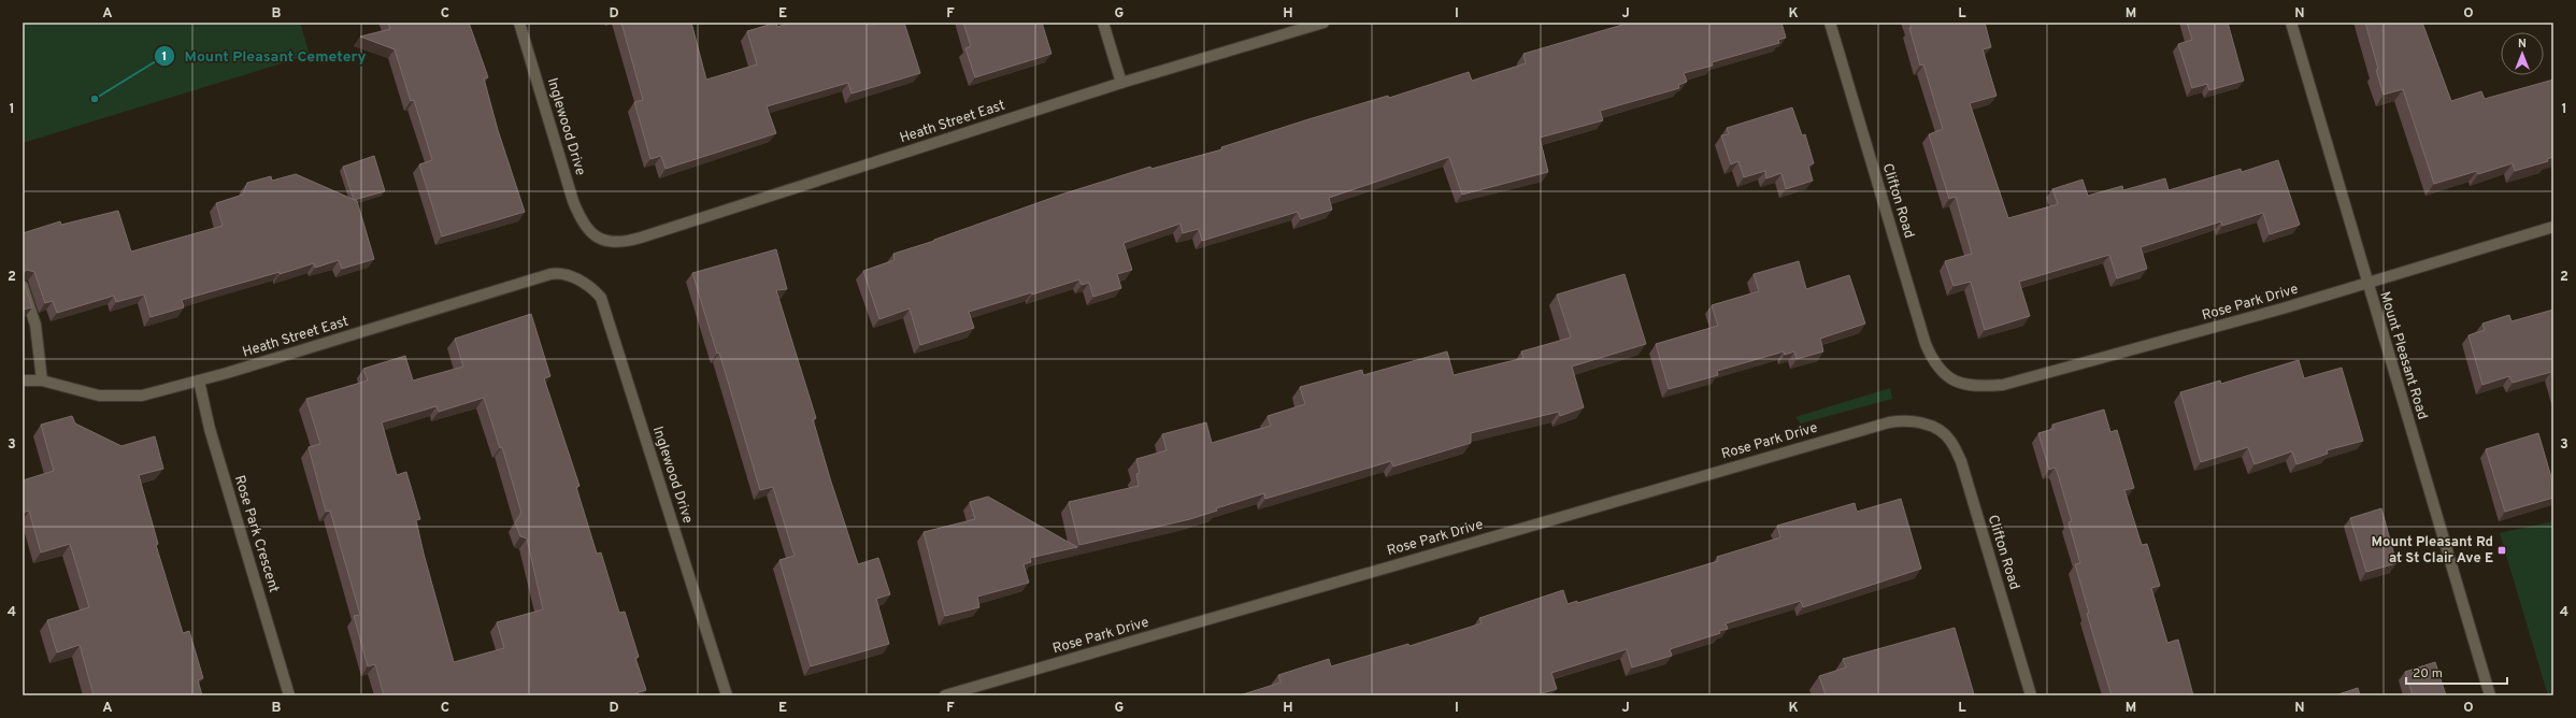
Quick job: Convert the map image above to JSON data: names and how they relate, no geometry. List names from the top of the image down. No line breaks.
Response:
{"streets":{"street":["Heath Street East","Inglewood Drive","Clifton Road","Rose Park Drive","Mount Pleasant Road","Rose Park Crescent"]},"crossings":[["Heath Street East","Inglewood Drive"],["Heath Street East","Rose Park Crescent"],["Clifton Road","Rose Park Drive"],["Rose Park Drive","Mount Pleasant Road"]],"places":{"other":["Mount Pleasant Cemetery"],"transit":["Mount Pleasant Rd at St Clair Ave E"]},"scale_bar":"20 m","north":"top","grid":{"columns":["A","B","C","D","E","F","G","H","I","J","K","L","M","N","O"],"rows":["1","2","3","4"]}}
